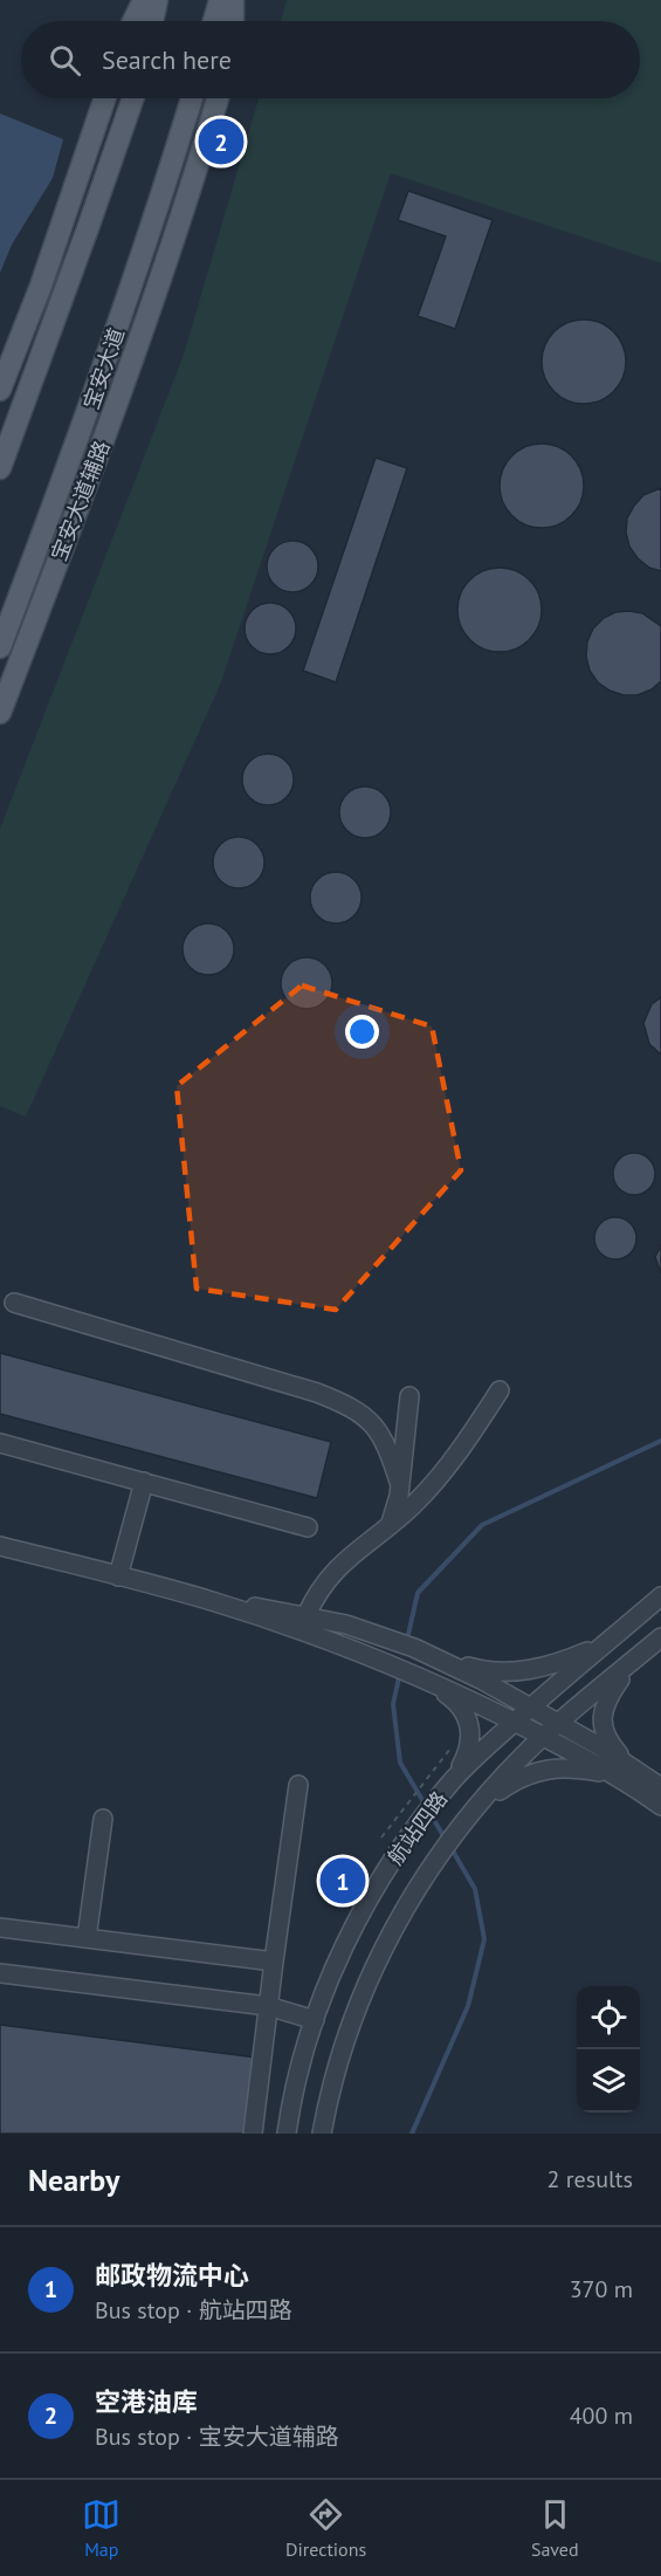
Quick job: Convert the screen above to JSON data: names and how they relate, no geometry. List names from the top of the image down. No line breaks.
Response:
{"streets":{"main road":["宝安大道","宝安大道辅路"],"street":["航站四路"]},"page":{"search":"Search here","pins":["2","1"],"heading":["Nearby","2 results"],"list":[{"mark":"1","name":"邮政物流中心","note":"Bus stop · 航站四路","value":"370 m"},{"mark":"2","name":"空港油库","note":"Bus stop · 宝安大道辅路","value":"400 m"}],"nav":["Map","Directions","Saved"]}}
